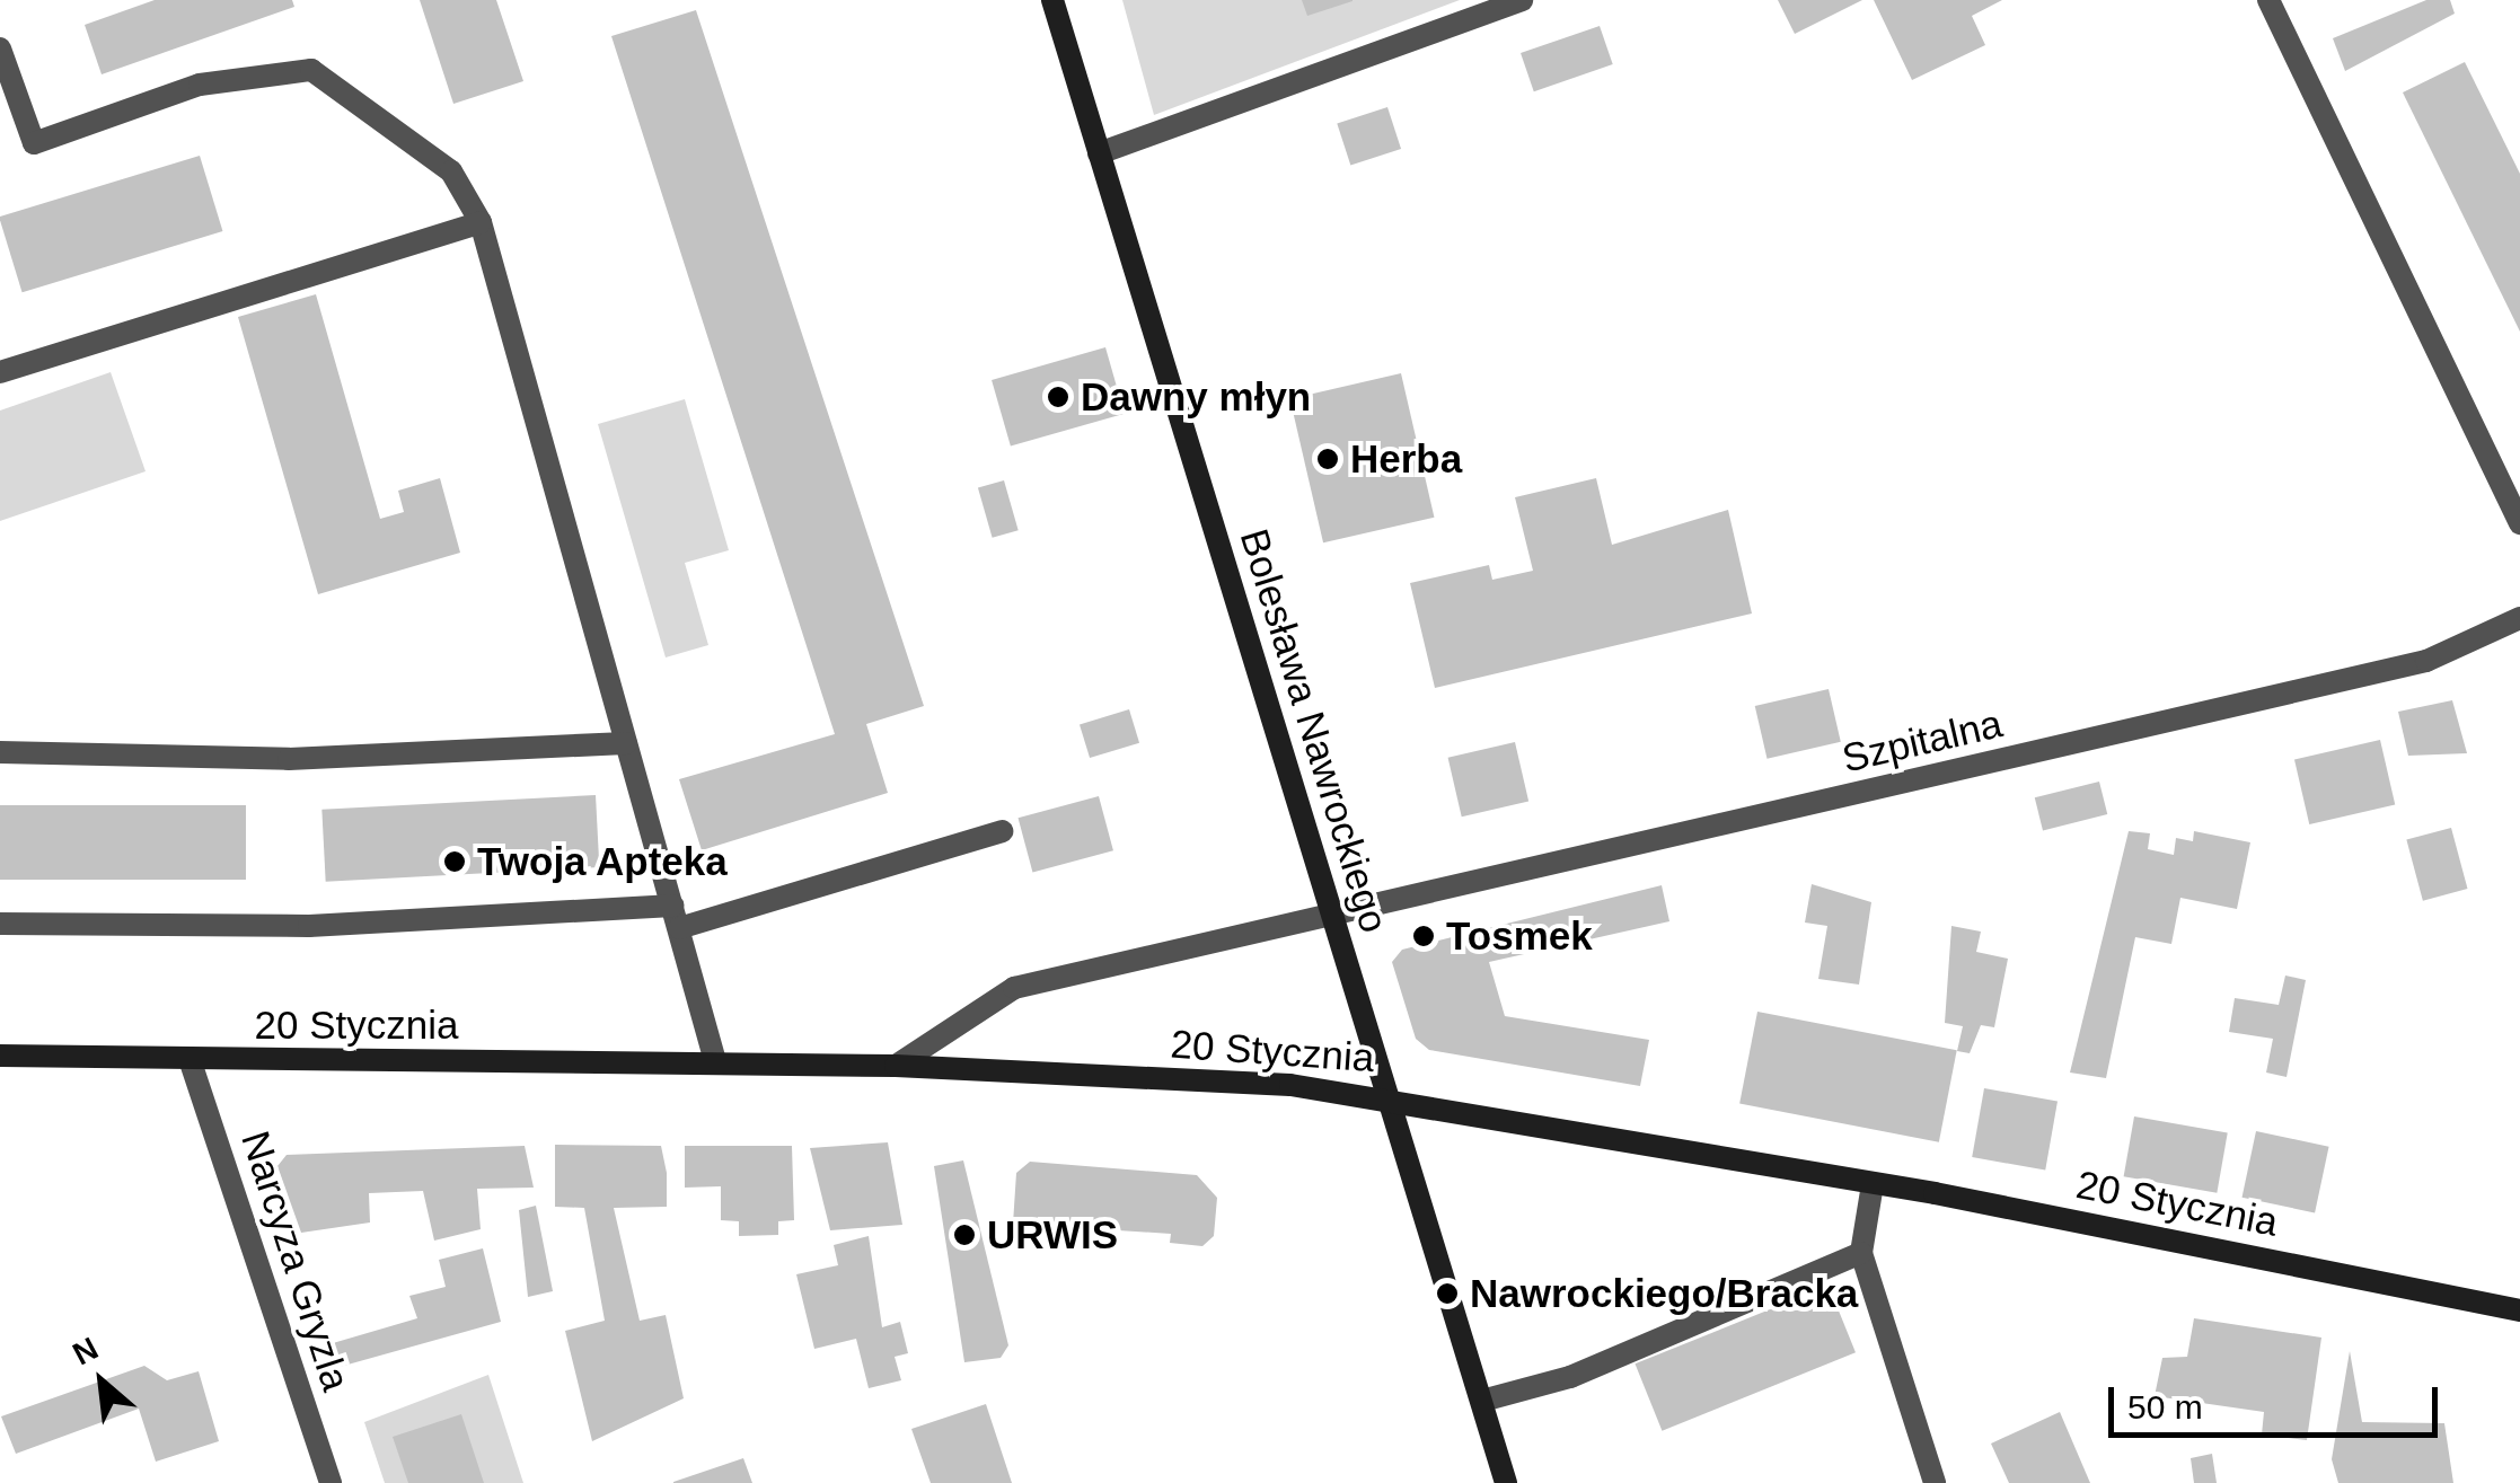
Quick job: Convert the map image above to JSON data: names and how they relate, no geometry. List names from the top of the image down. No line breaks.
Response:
{"streets":{"street":["Bolesława Nawrockiego","Szpitalna","20 Stycznia","Narcyza Gryzla"]},"crossings":[["Bolesława Nawrockiego","Szpitalna"],["Bolesława Nawrockiego","20 Stycznia"],["Szpitalna","20 Stycznia"],["20 Stycznia","Narcyza Gryzla"]],"places":["Dawny młyn","Herba","Twoja Apteka","Tosmek","URWIS","Nawrockiego/Bracka"],"scale_bar":"50 m","north":"top left"}
